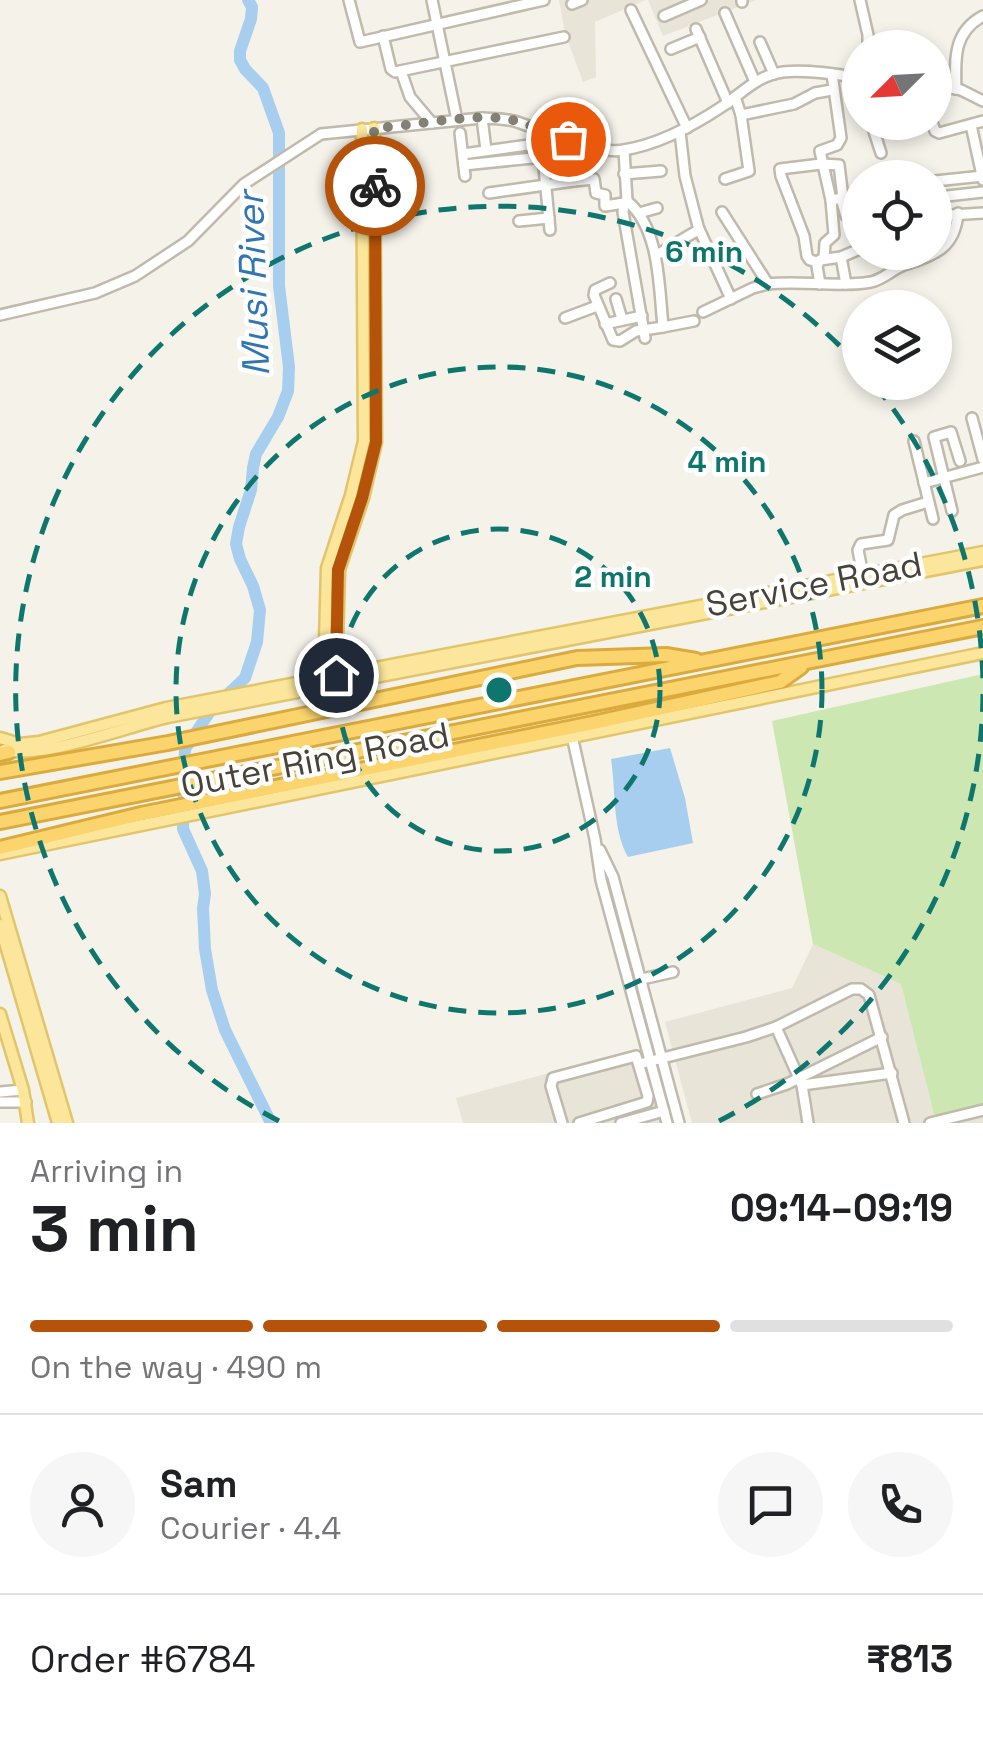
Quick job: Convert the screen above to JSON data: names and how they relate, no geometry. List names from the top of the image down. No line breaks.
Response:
{"streets":{"highway":["Outer Ring Road"],"main road":["Service Road"]},"water":["Musi River"],"north":"bottom left","page":{"heading":["3 min","Arriving in","09:14–09:19"],"panel":["Sam","Courier · 4.4","Order #6784","₹813"],"bar":"On the way · 490 m"},"rings":["6 min","4 min","2 min"]}
